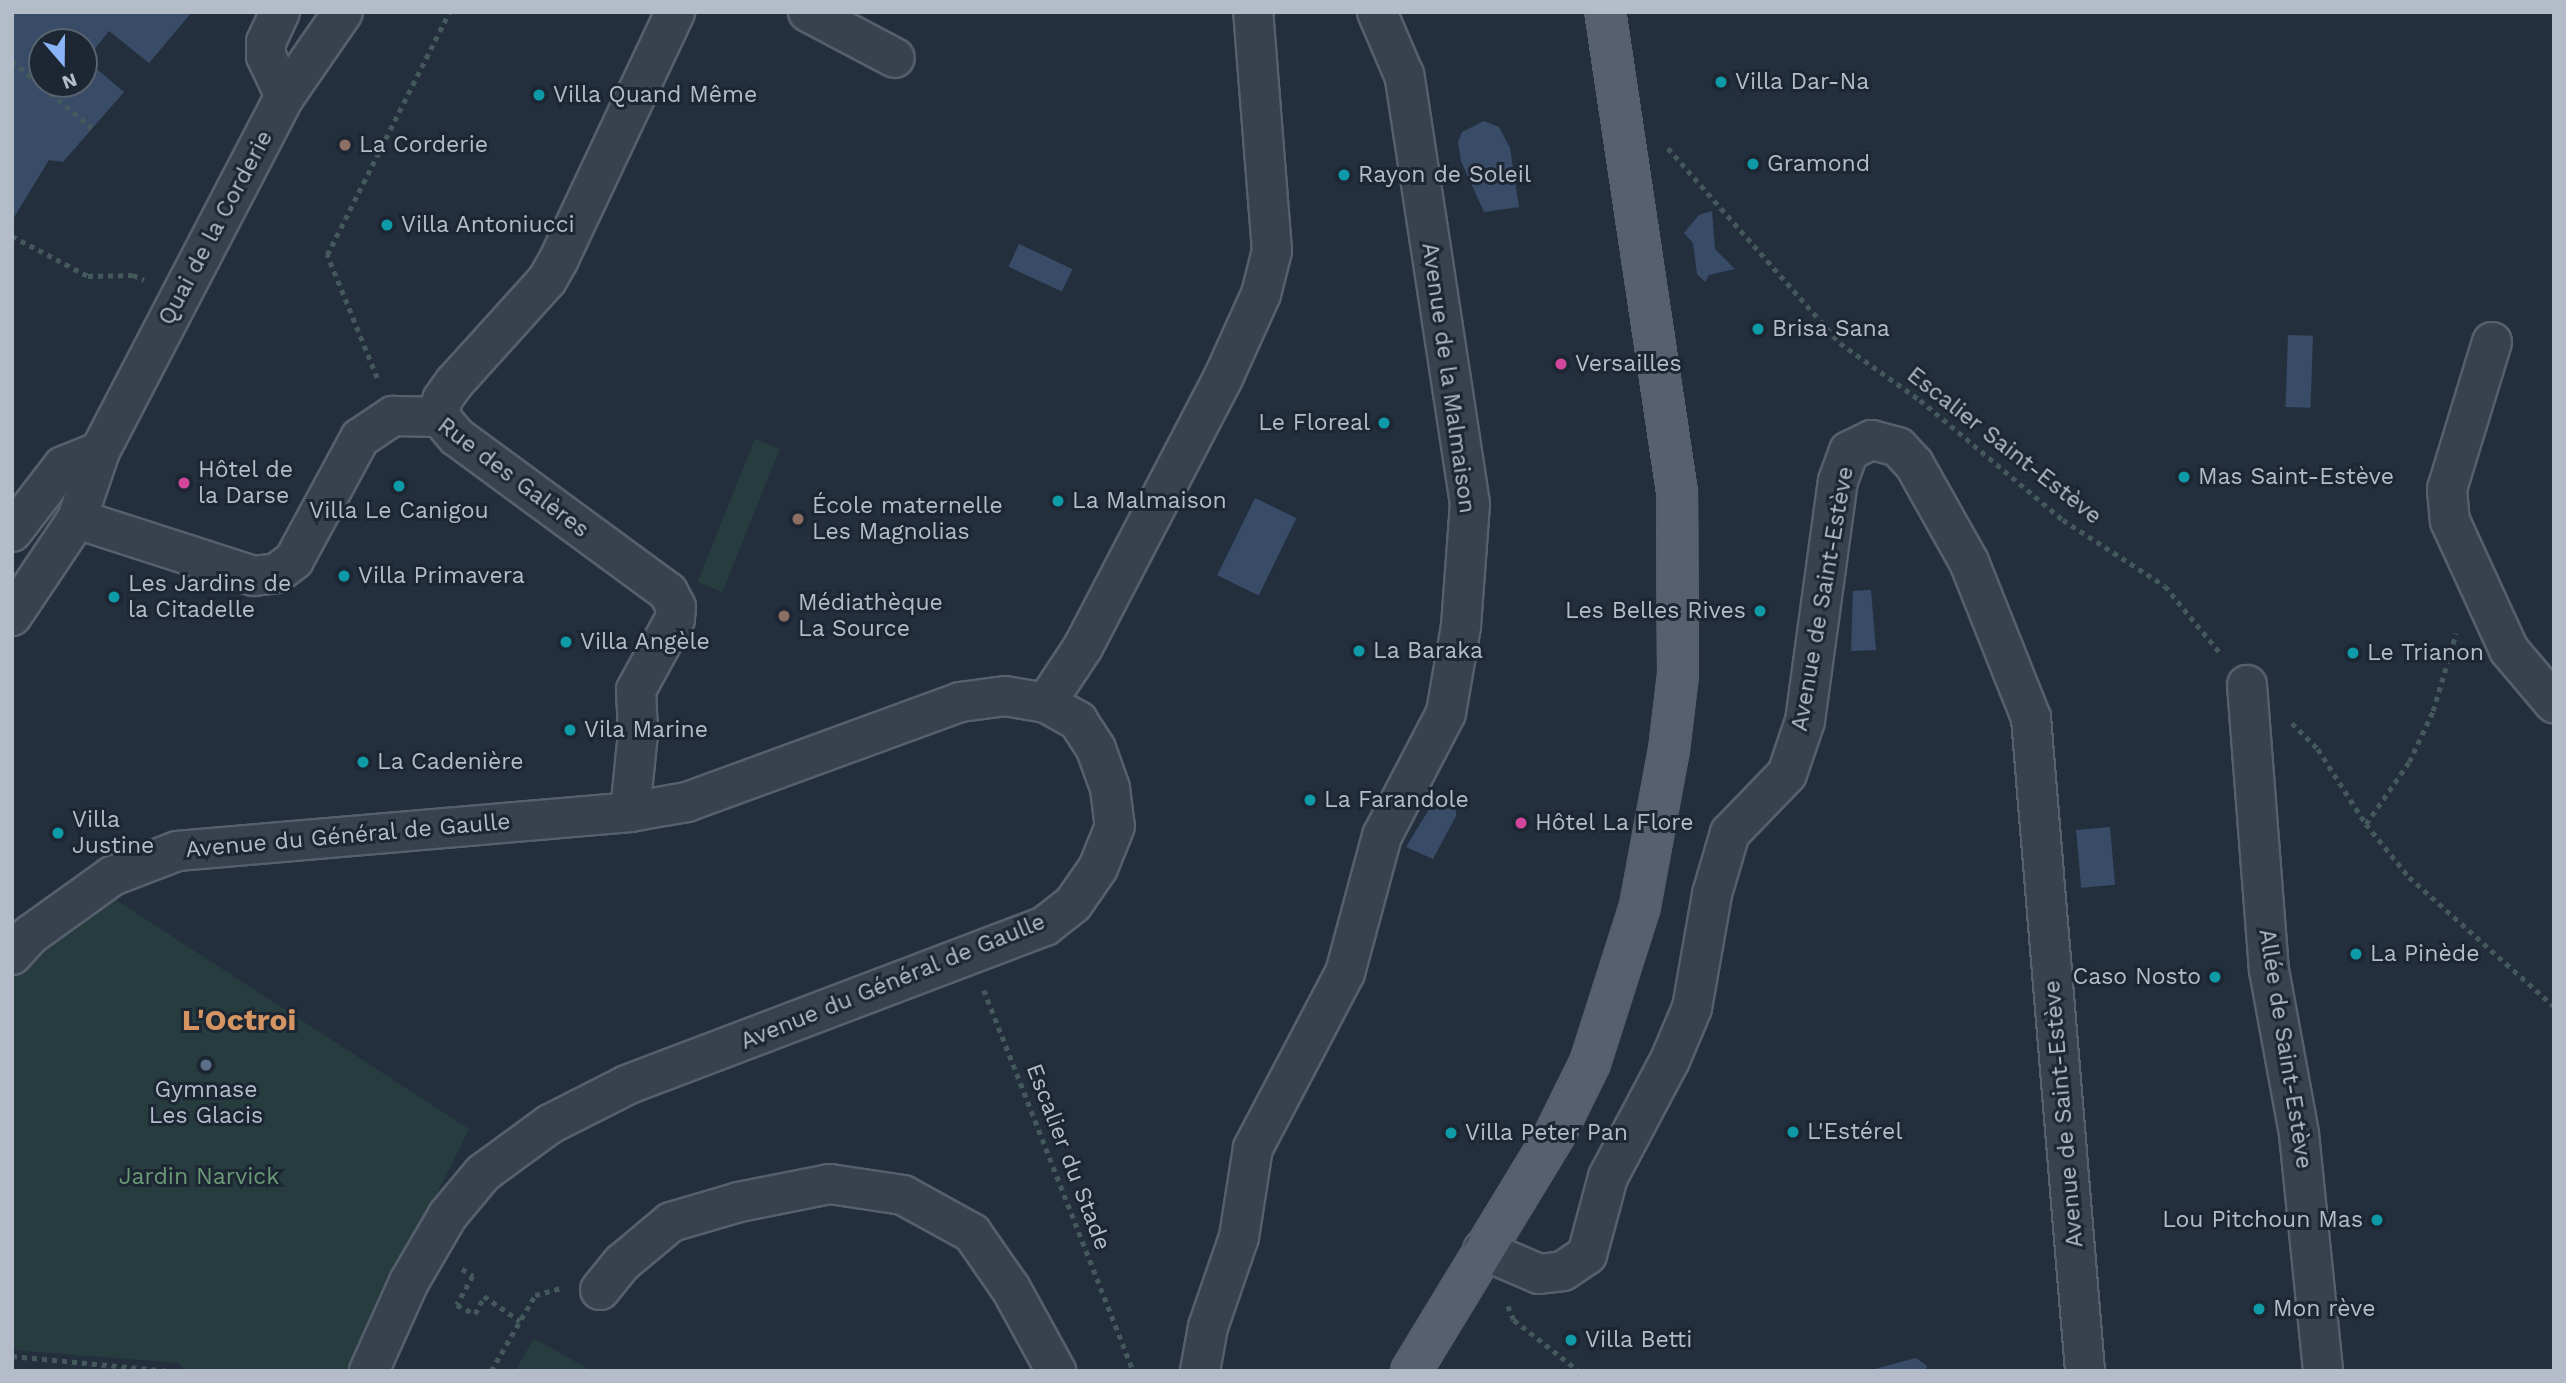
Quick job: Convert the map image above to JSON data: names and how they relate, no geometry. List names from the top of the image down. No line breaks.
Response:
{"streets":{"street":["Quai de la Corderie","Avenue de la Malmaison","Rue des Galères","Avenue de Saint-Estève","Avenue du Général de Gaulle","Allée de Saint-Estève"],"path":["Escalier Saint-Estève","Escalier du Stade"]},"crossings":[["Escalier Saint-Estève","Allée de Saint-Estève"],["Rue des Galères","Avenue du Général de Gaulle"],["Avenue du Général de Gaulle","Escalier du Stade"]],"districts":["L'Octroi"],"parks":["Jardin Narvick"],"places":["Villa Dar-Na","Villa Quand Même","La Corderie","Gramond","Rayon de Soleil","Villa Antoniucci","Brisa Sana","Versailles","Le Floreal","Mas Saint-Estève","Hôtel de la Darse","Villa Le Canigou","La Malmaison","École maternelle Les Magnolias","Villa Primavera","Les Jardins de la Citadelle","Les Belles Rives","Médiathèque La Source","Villa Angèle","La Baraka","Le Trianon","Vila Marine","La Cadenière","La Farandole","Hôtel La Flore","Villa Justine","La Pinède","Caso Nosto","Gymnase Les Glacis","L'Estérel","Villa Peter Pan","Lou Pitchoun Mas","Mon rève","Villa Betti"],"north":"bottom"}
